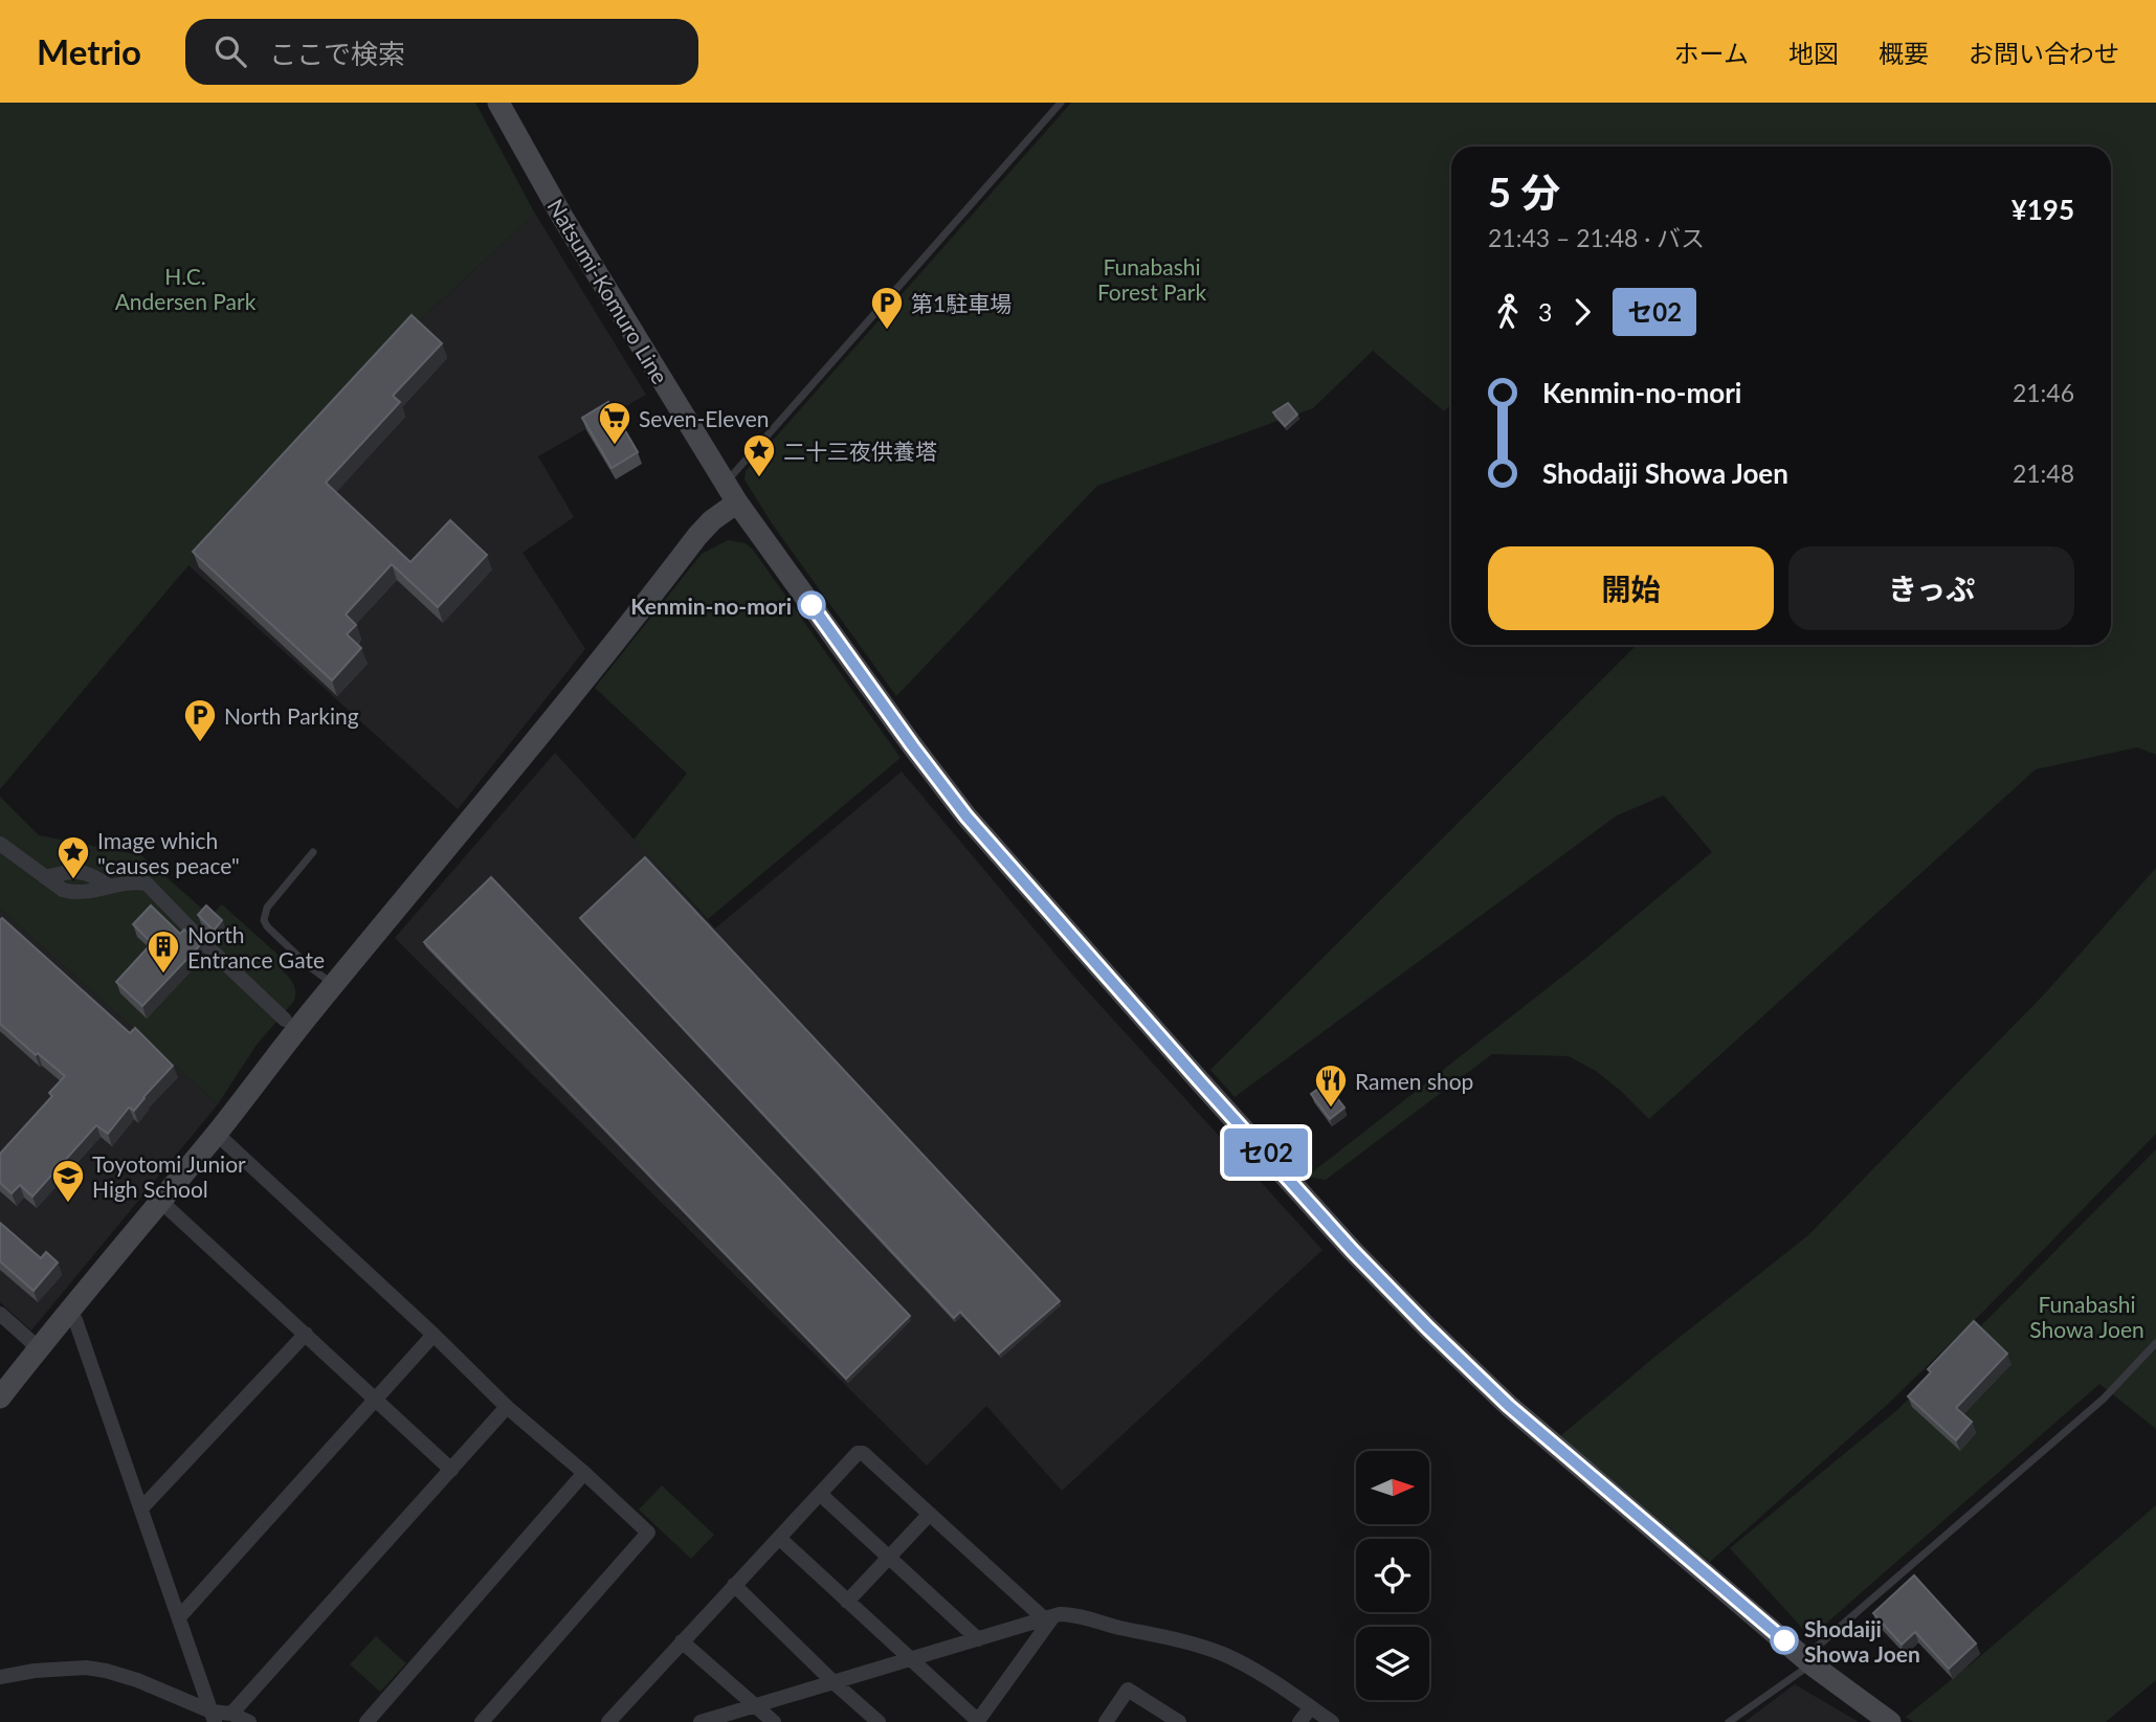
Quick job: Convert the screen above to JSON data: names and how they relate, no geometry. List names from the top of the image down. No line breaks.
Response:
{"streets":{"main road":["Natsumi-Komuro Line"]},"parks":["Funabashi Forest Park","H.C. Andersen Park","Funabashi Showa Joen"],"places":{"parking":["第1駐車場","North Parking"],"supermarket":["Seven-Eleven"],"place":["二十三夜供養塔","Image which \"causes peace\""],"other":["Kenmin-no-mori","Shodaiji Showa Joen"],"building":["North Entrance Gate"],"restaurant":["Ramen shop"],"school or university":["Toyotomi Junior High School"]},"lines":["bus line セ02"],"north":"right","page":{"header":"Metrio","search":"ここで検索","nav":["ホーム","地図","概要","お問い合わせ"],"on_map":"セ02","heading":["5 分","21:43 – 21:48 · バス","¥195"],"legs":["3","セ02"],"list":[{"name":"Kenmin-no-mori","value":"21:46"},{"name":"Shodaiji Showa Joen","value":"21:48"}],"buttons":["開始","きっぷ"]}}
